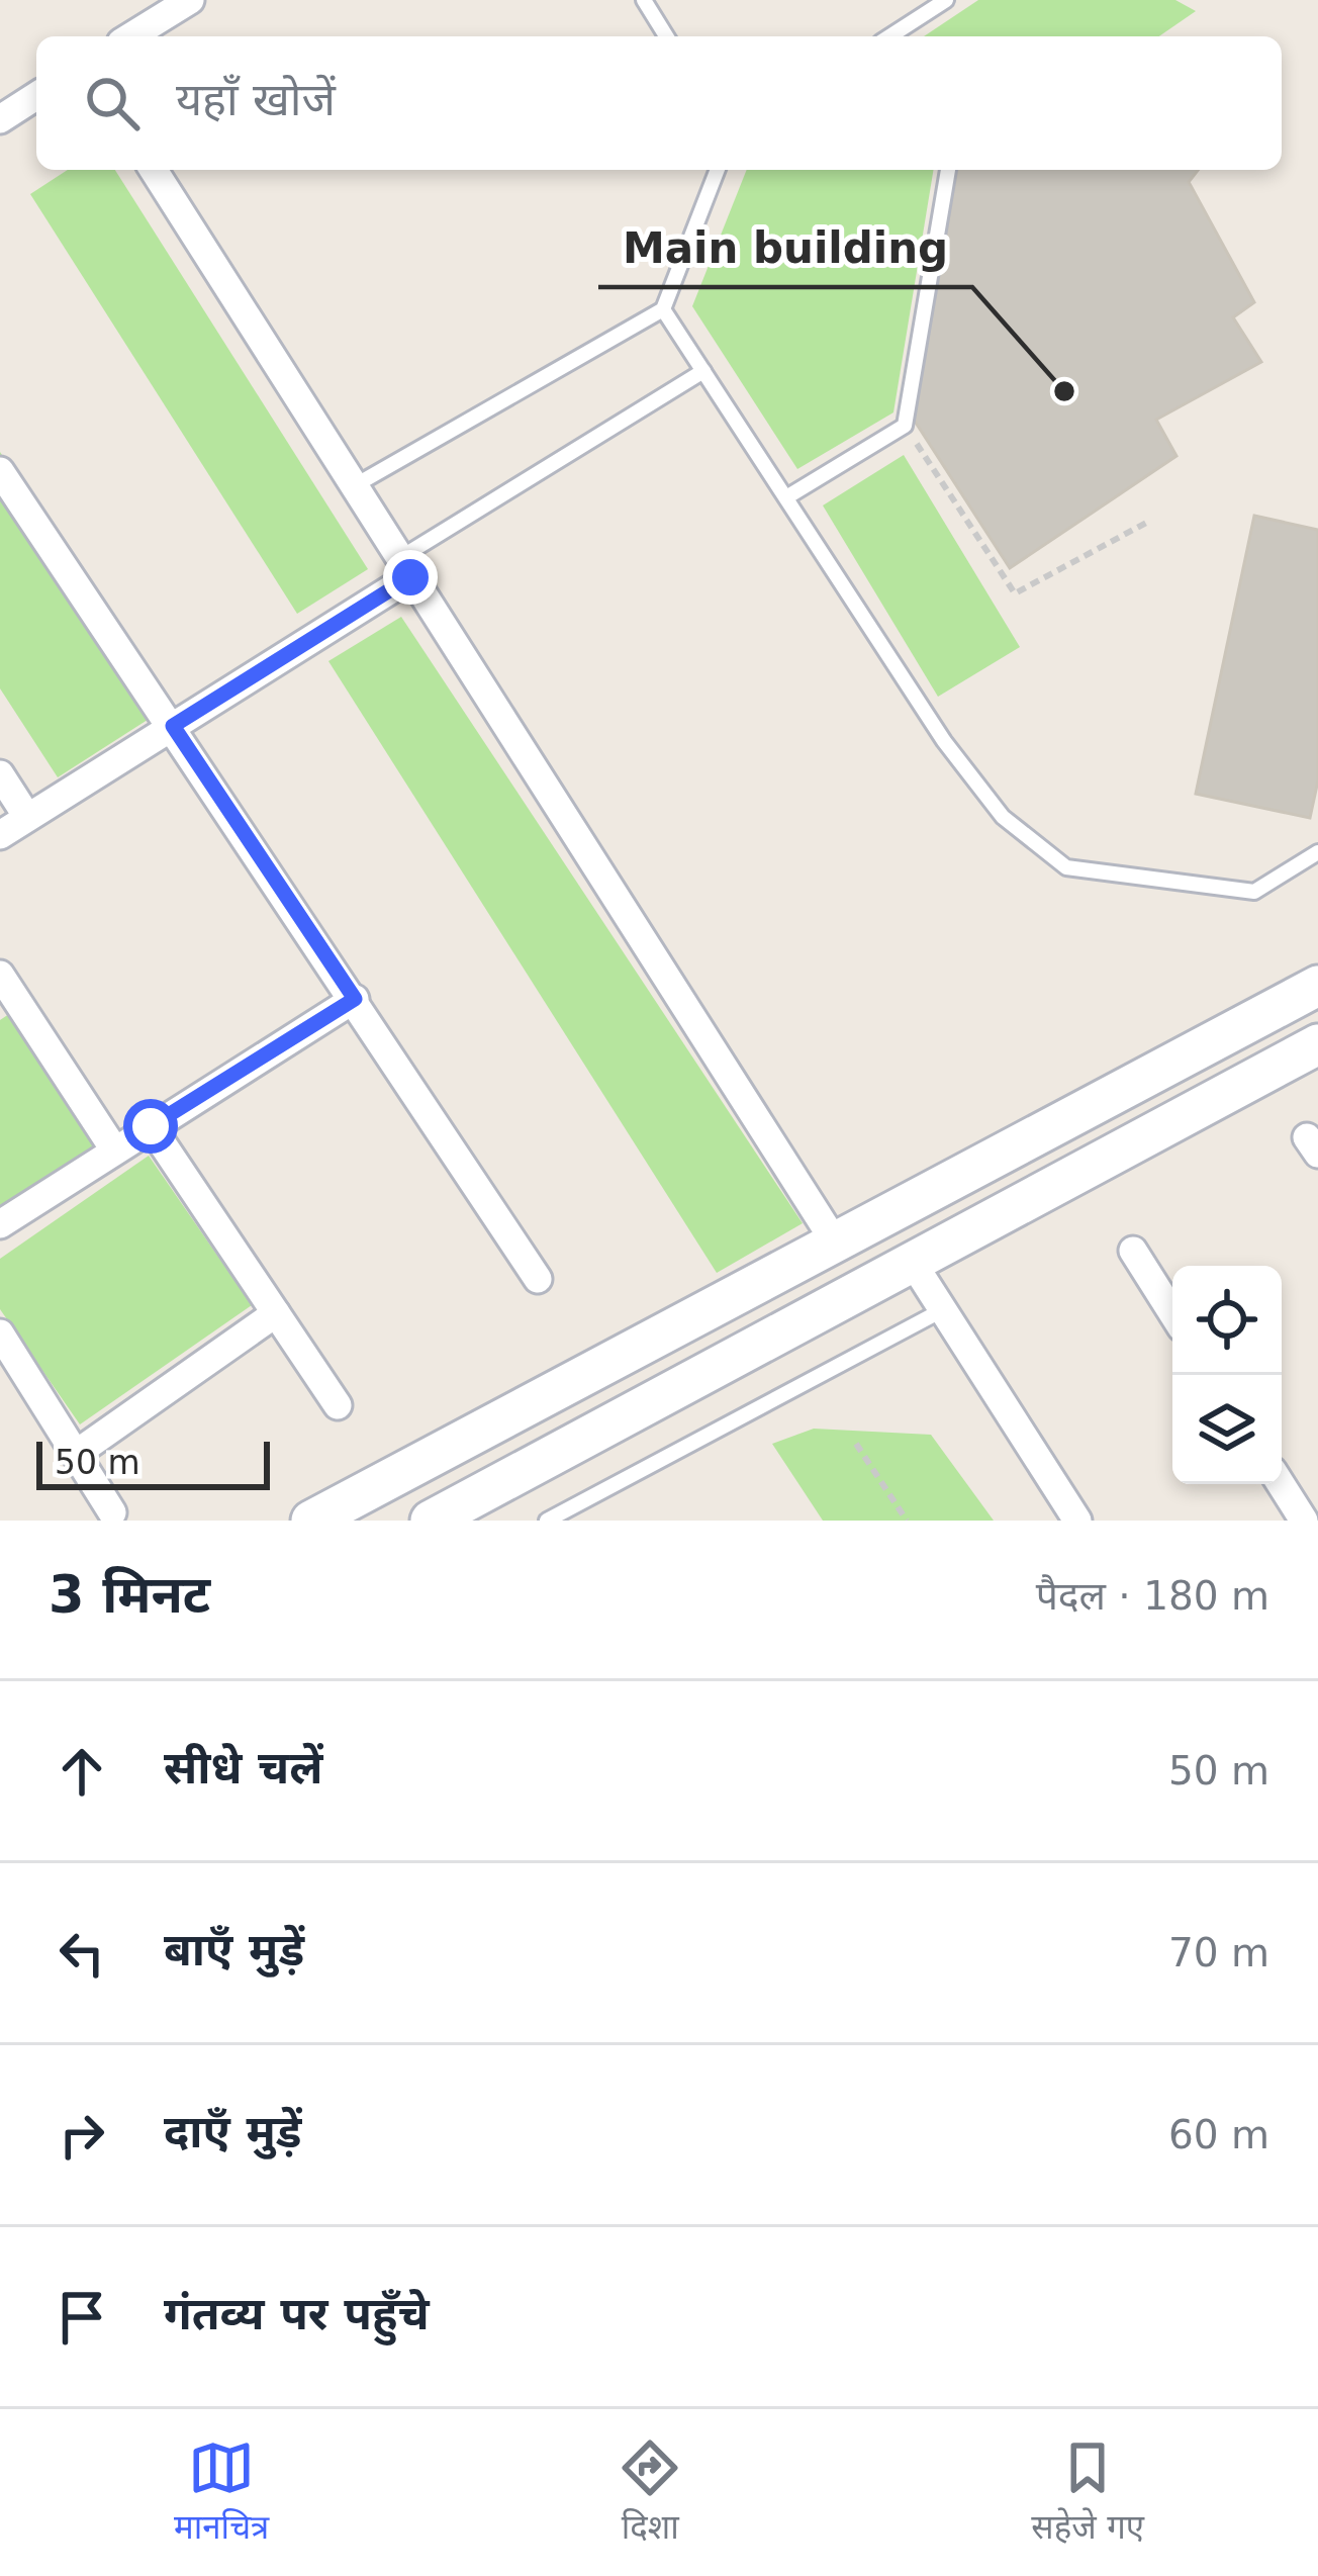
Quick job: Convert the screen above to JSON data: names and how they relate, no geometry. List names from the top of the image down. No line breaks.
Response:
{"places":["Main building"],"scale_bar":"50 m","page":{"search":"यहाँ खोजें","scale":"50 m","heading":["3 मिनट","पैदल · 180 m"],"list":[["सीधे चलें","50 m"],["बाएँ मुड़ें","70 m"],["दाएँ मुड़ें","60 m"],"गंतव्य पर पहुँचे"],"nav":["मानचित्र","दिशा","सहेजे गए"]}}
